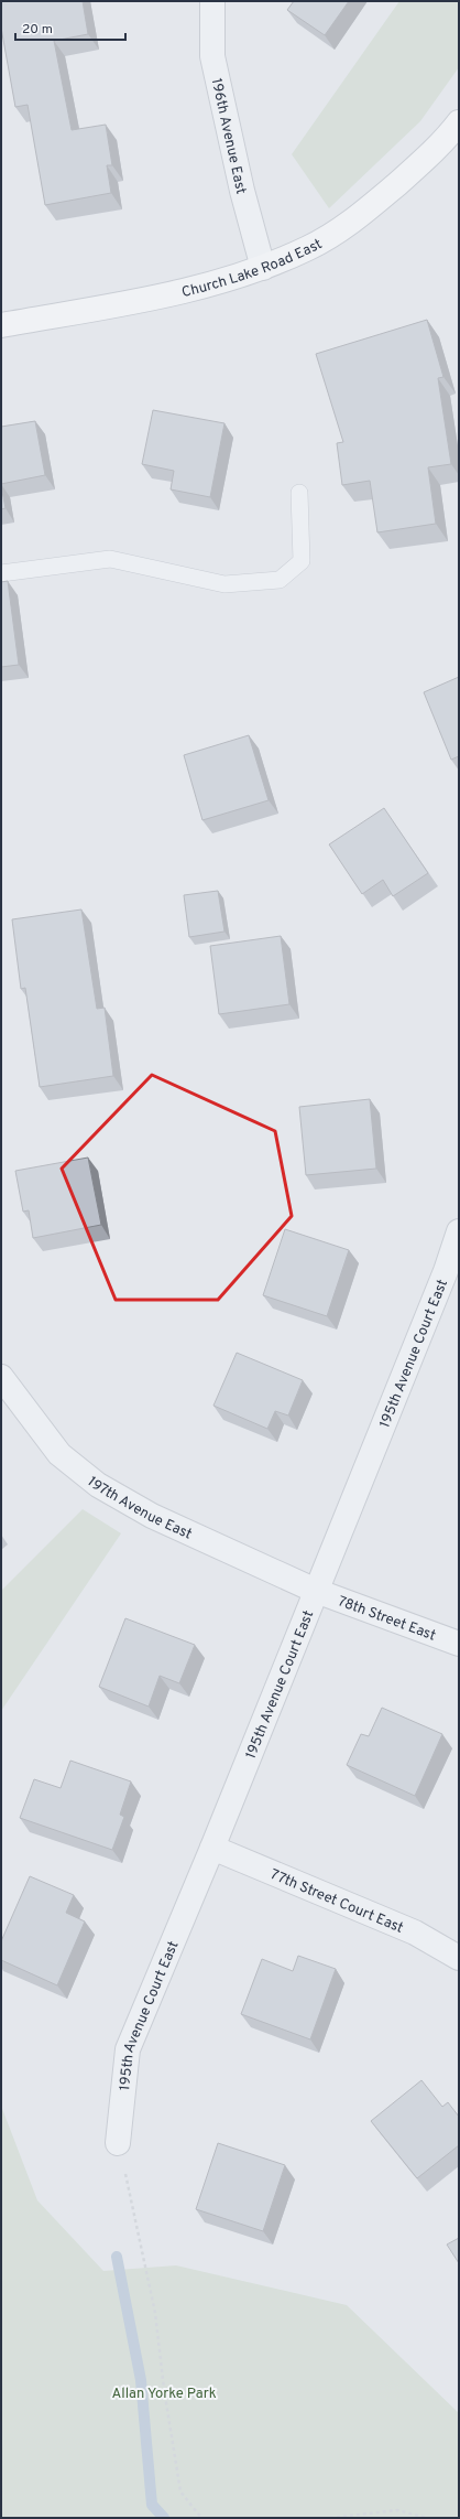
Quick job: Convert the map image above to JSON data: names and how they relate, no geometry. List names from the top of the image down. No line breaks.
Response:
{"streets":{"street":["196th Avenue East","Church Lake Road East","195th Avenue Court East","197th Avenue East","78th Street East","77th Street Court East"]},"crossings":[["196th Avenue East","Church Lake Road East"],["195th Avenue Court East","197th Avenue East"],["195th Avenue Court East","78th Street East"],["195th Avenue Court East","77th Street Court East"],["197th Avenue East","78th Street East"]],"parks":["Allan Yorke Park"],"scale_bar":"20 m"}
